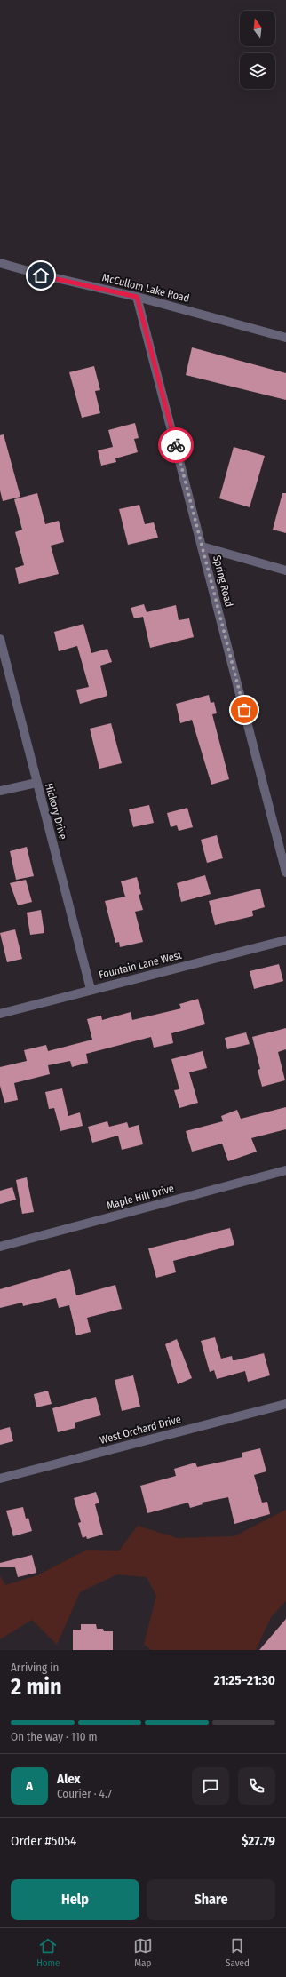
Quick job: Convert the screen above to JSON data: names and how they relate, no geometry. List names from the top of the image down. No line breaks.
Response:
{"streets":{"street":["McCullom Lake Road","Spring Road","Hickory Drive","Fountain Lane West","Maple Hill Drive","West Orchard Drive"]},"crossings":[["McCullom Lake Road","Spring Road"],["Hickory Drive","Fountain Lane West"]],"north":"top","page":{"heading":["2 min","Arriving in","21:25–21:30"],"panel":["Alex","Courier · 4.7","Order #5054","$27.79"],"bar":"On the way · 110 m","round":"A","buttons":["Help","Share"],"tabs":["Home","Map","Saved"]}}
